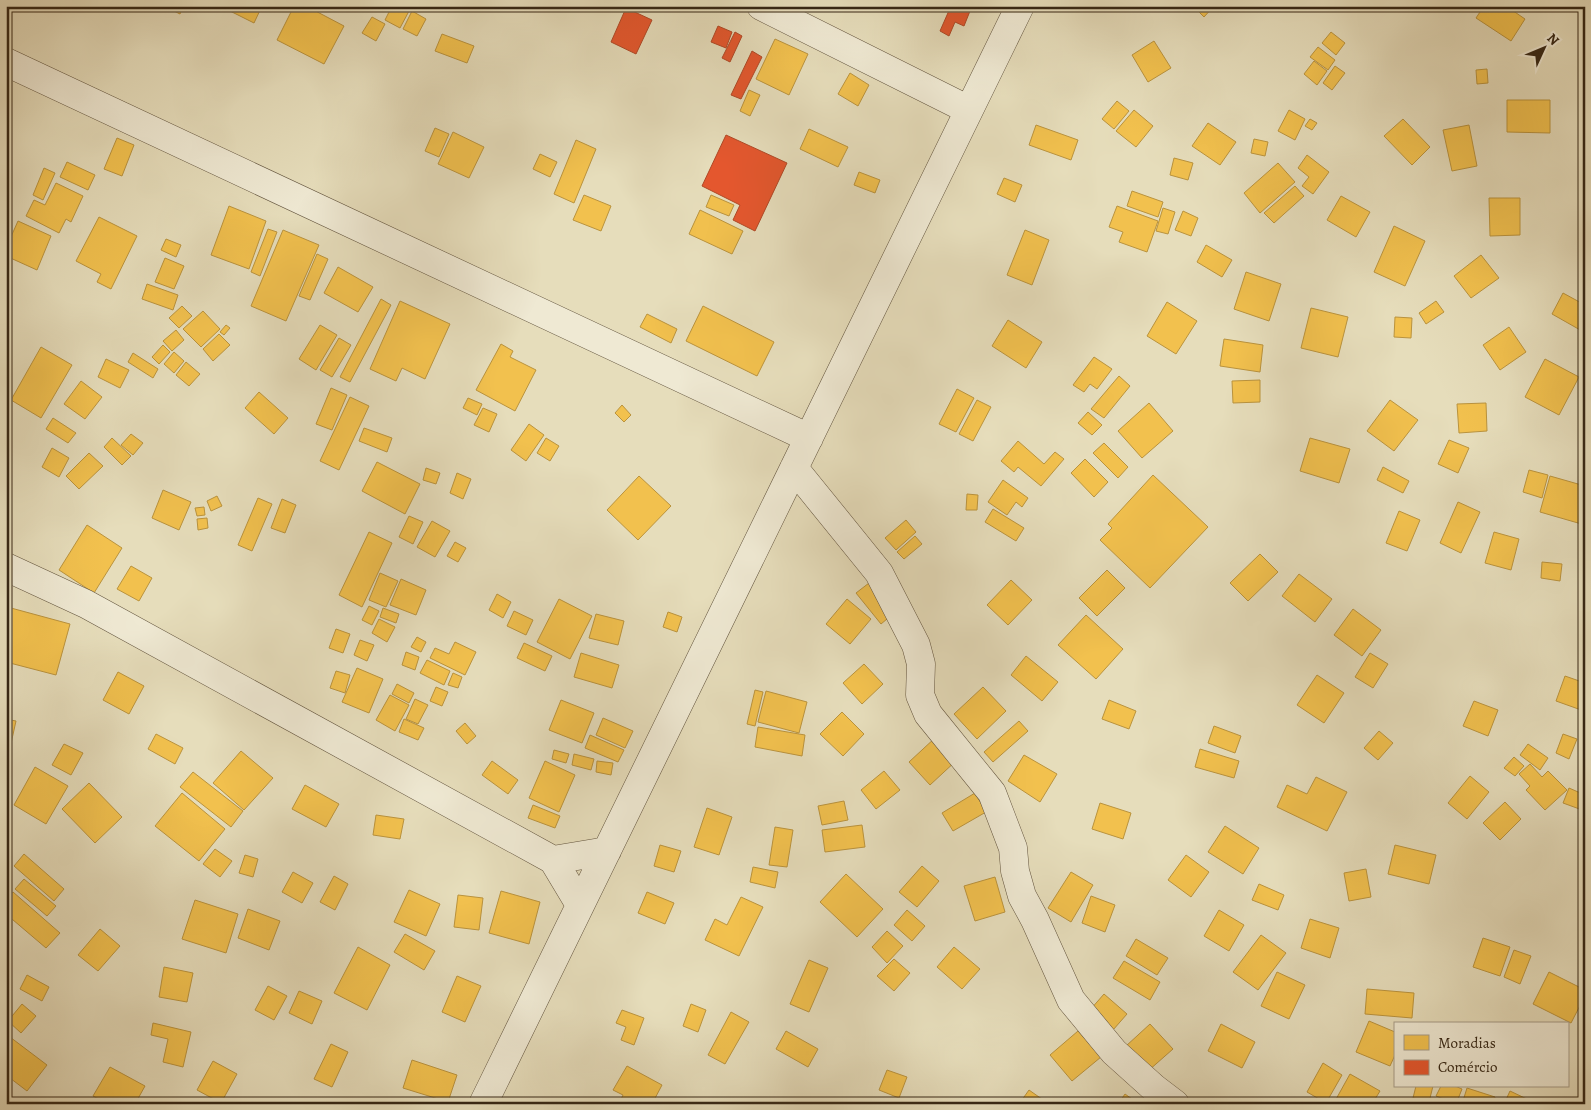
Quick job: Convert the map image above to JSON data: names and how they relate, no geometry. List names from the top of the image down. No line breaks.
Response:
{"legend":["Moradias","Comércio"],"north":"top right"}
